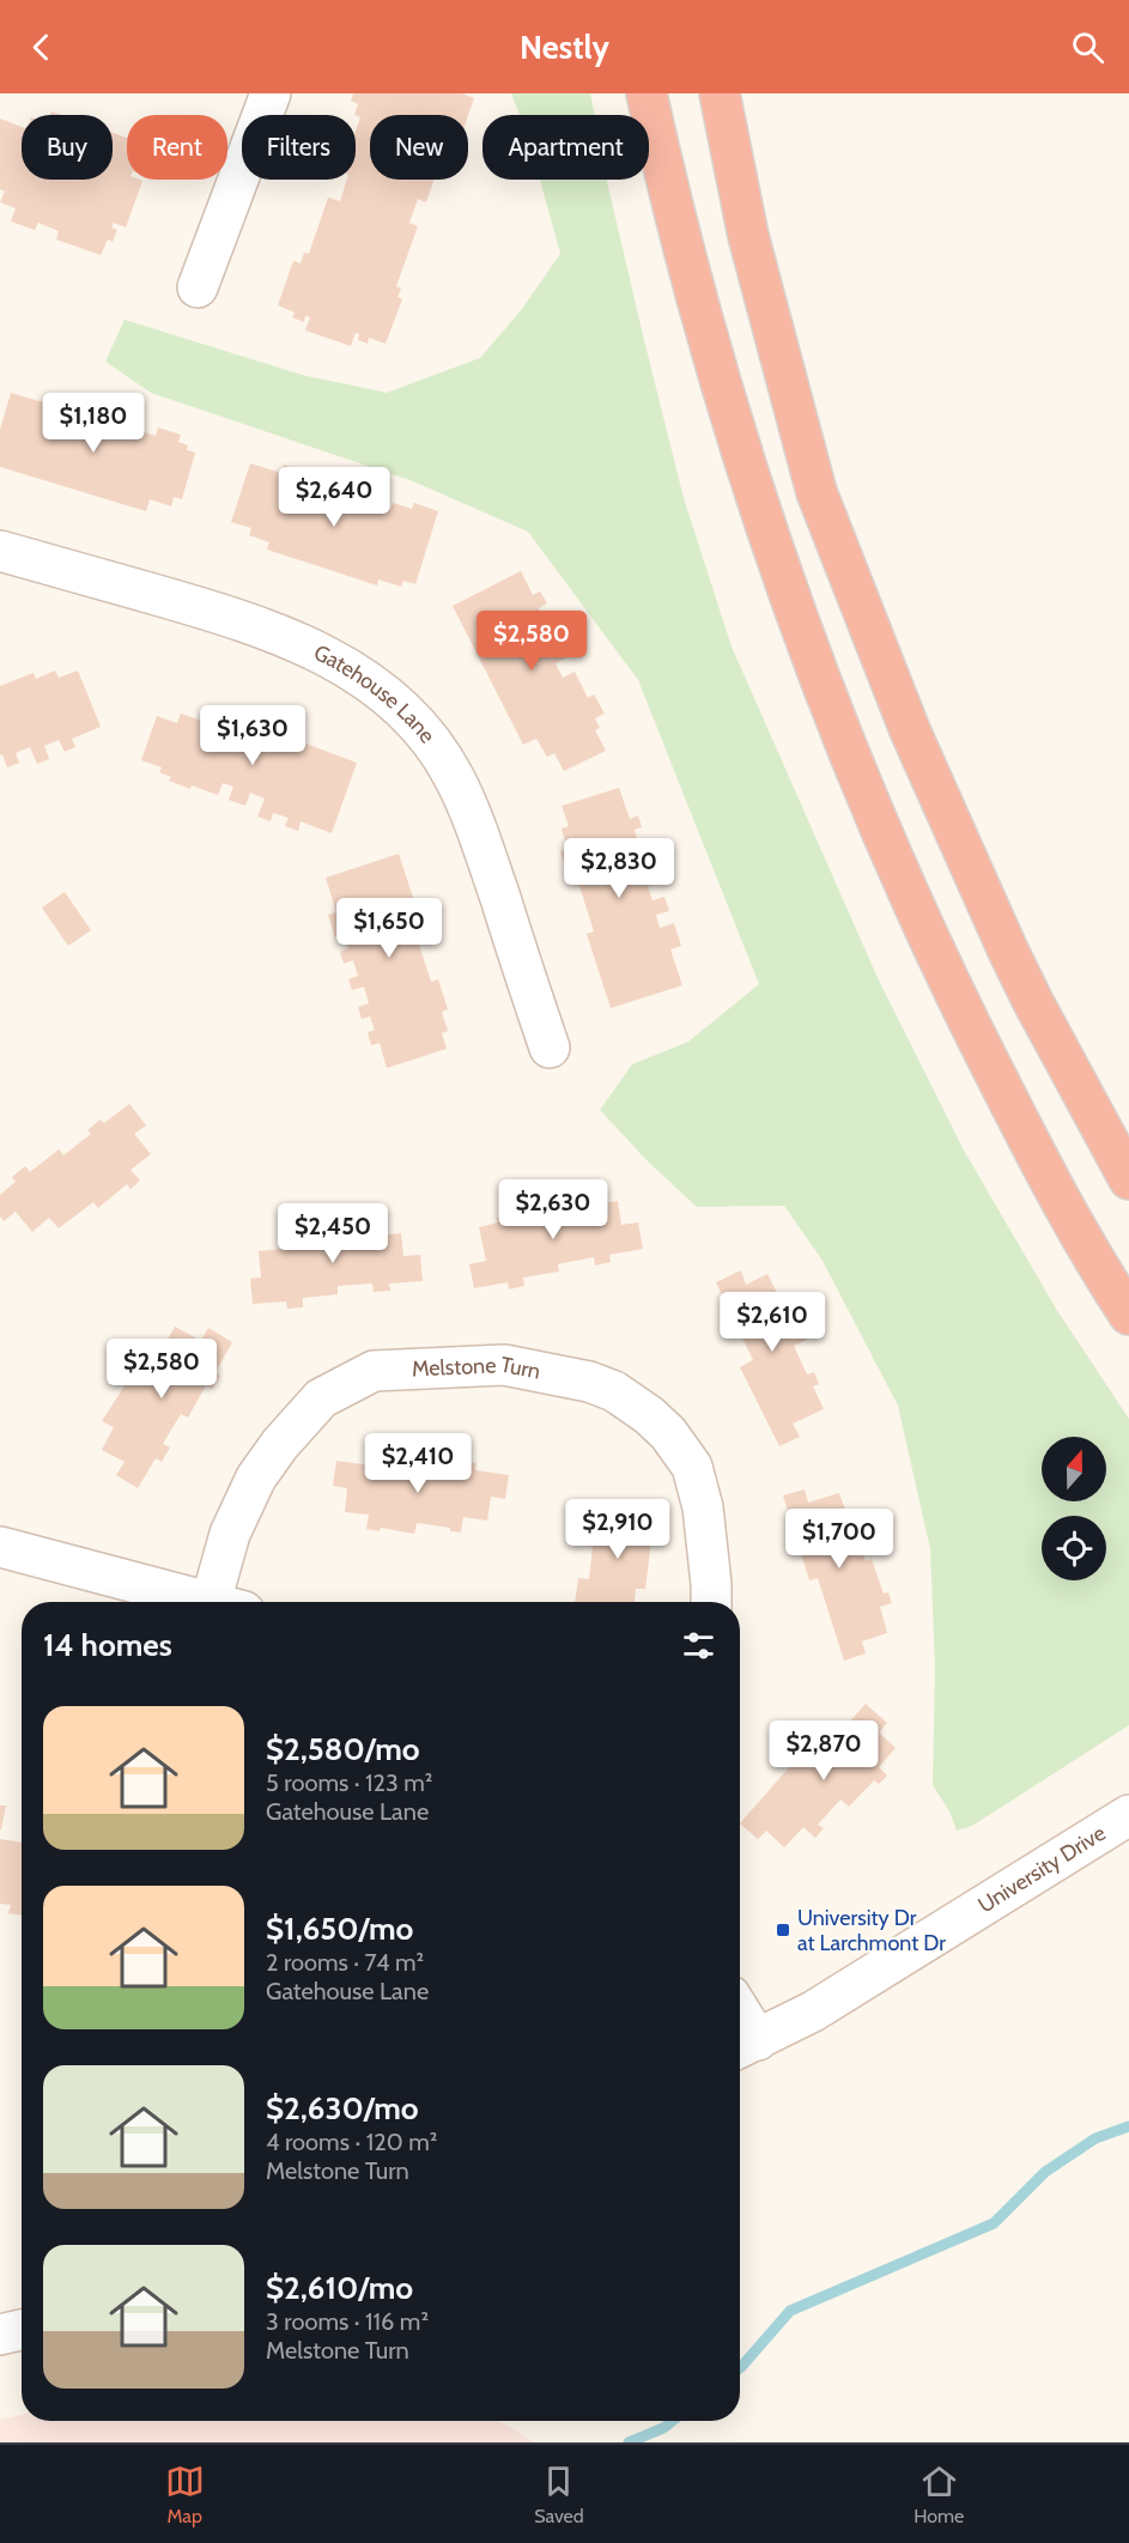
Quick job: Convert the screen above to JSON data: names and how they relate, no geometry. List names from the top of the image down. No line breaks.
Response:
{"streets":{"street":["Gatehouse Lane","Melstone Turn","University Drive"]},"places":{"transit":["University Dr at Larchmont Dr"]},"north":"top","page":{"header":"Nestly","chip":["Buy","Rent","Filters","New","Apartment"],"price":["$1,180","$2,640","$2,580","$1,630","$2,830","$1,650","$2,630","$2,450","$2,610","$2,580","$2,410","$2,910","$1,700","$2,870"],"heading":"14 homes","list":[{"name":"$2,580/mo","note":"5 rooms · 123 m² · Gatehouse Lane"},{"name":"$1,650/mo","note":"2 rooms · 74 m² · Gatehouse Lane"},{"name":"$2,630/mo","note":"4 rooms · 120 m² · Melstone Turn"},{"name":"$2,610/mo","note":"3 rooms · 116 m² · Melstone Turn"}],"tabs":["Map","Saved","Home"]}}
